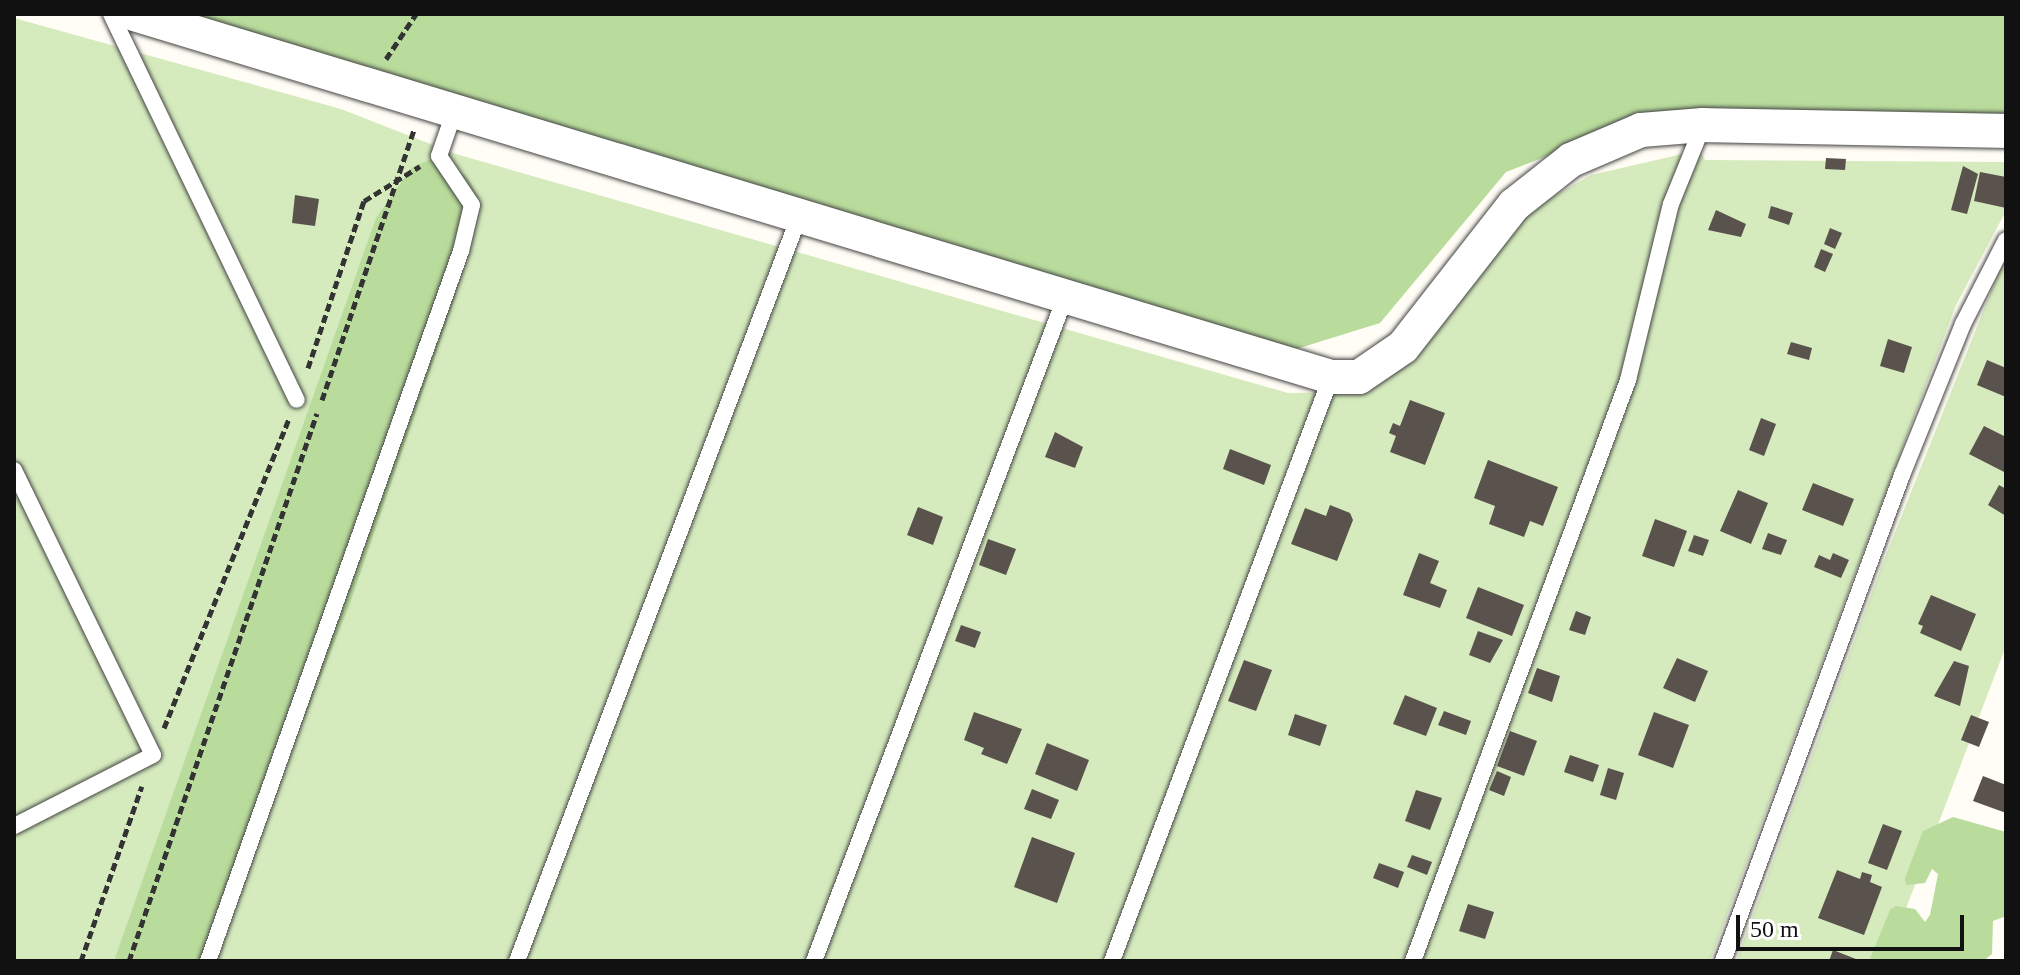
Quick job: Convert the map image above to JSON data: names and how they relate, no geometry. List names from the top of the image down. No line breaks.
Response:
{"scale_bar":"50 m"}
